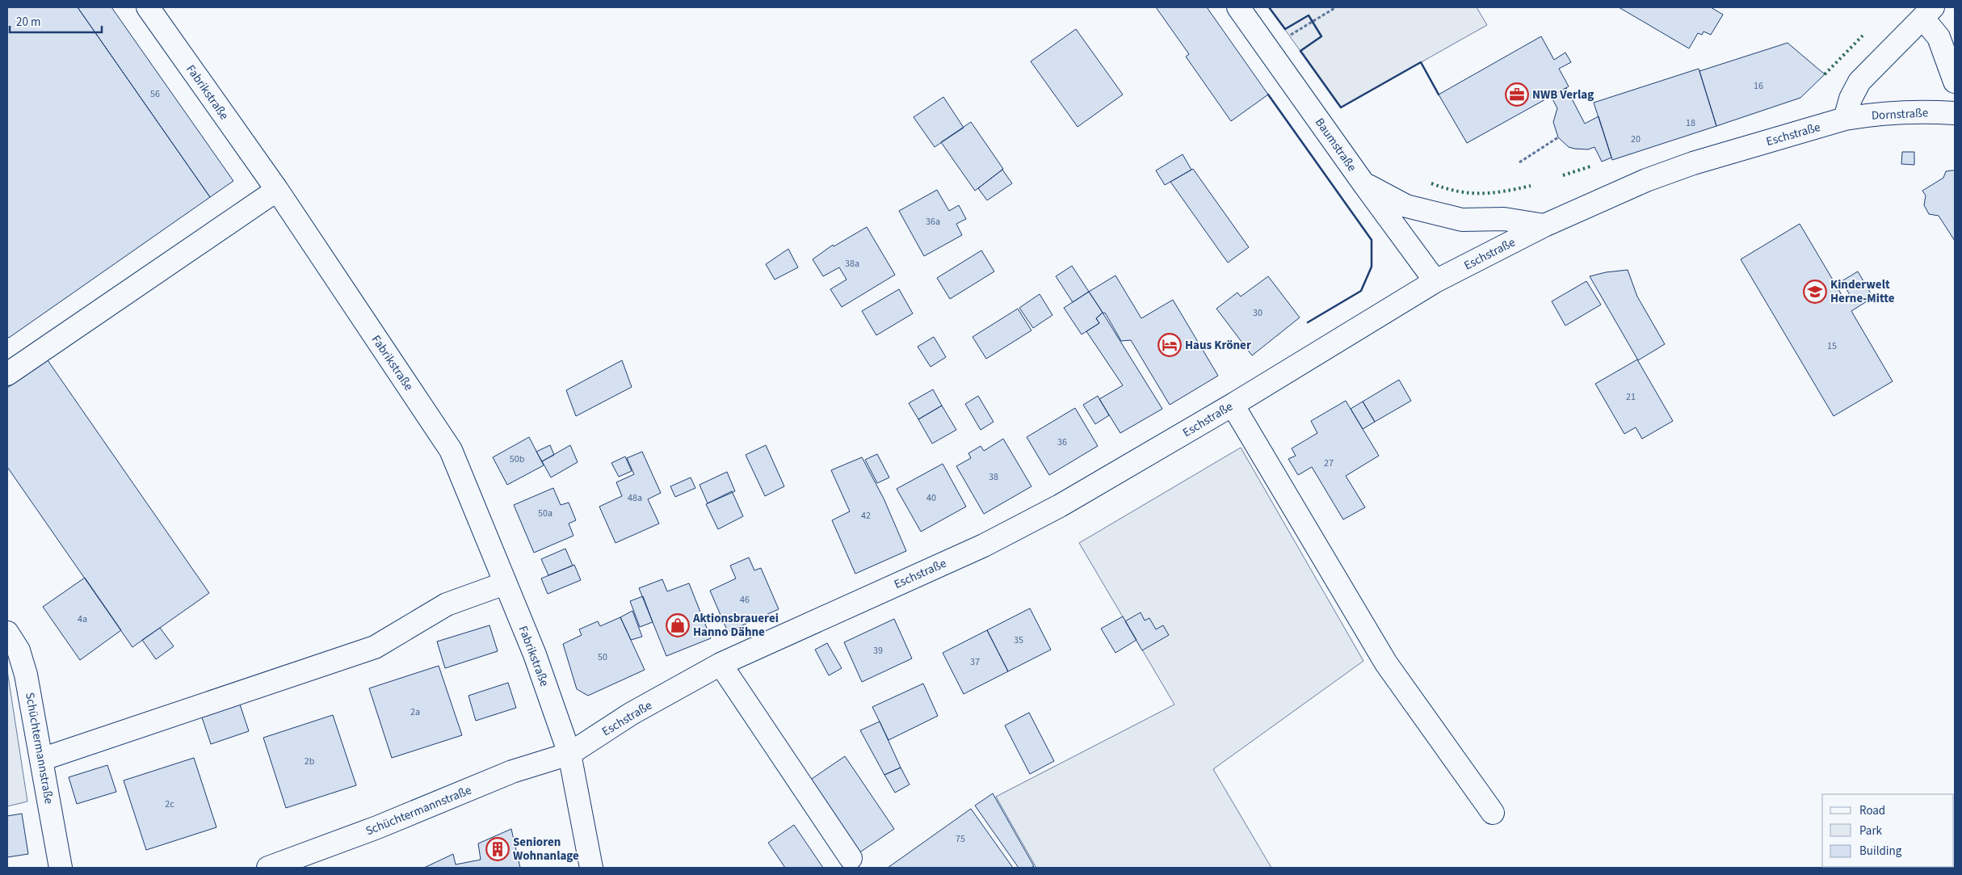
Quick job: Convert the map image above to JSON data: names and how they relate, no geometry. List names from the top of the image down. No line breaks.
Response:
{"streets":{"street":["Fabrikstraße","Dornstraße","Eschstraße","Baumstraße","Schüchtermannstraße"]},"crossings":[["Fabrikstraße","Eschstraße"],["Fabrikstraße","Schüchtermannstraße"],["Dornstraße","Eschstraße"],["Eschstraße","Baumstraße"],["Eschstraße","Schüchtermannstraße"]],"places":{"office":["NWB Verlag"],"school or university":["Kinderwelt Herne-Mitte"],"hotel":["Haus Kröner"],"shop":["Aktionsbrauerei Hanno Dähne"],"building":["Senioren Wohnanlage"]},"house_numbers":["16","56","18","20","36a","38a","30","15","21","36","50b","27","38","48a","40","50a","42","46","4a","35","39","50","37","2a","2b","2c","75"],"legend":["Road","Park","Building"],"scale_bar":"20 m"}
